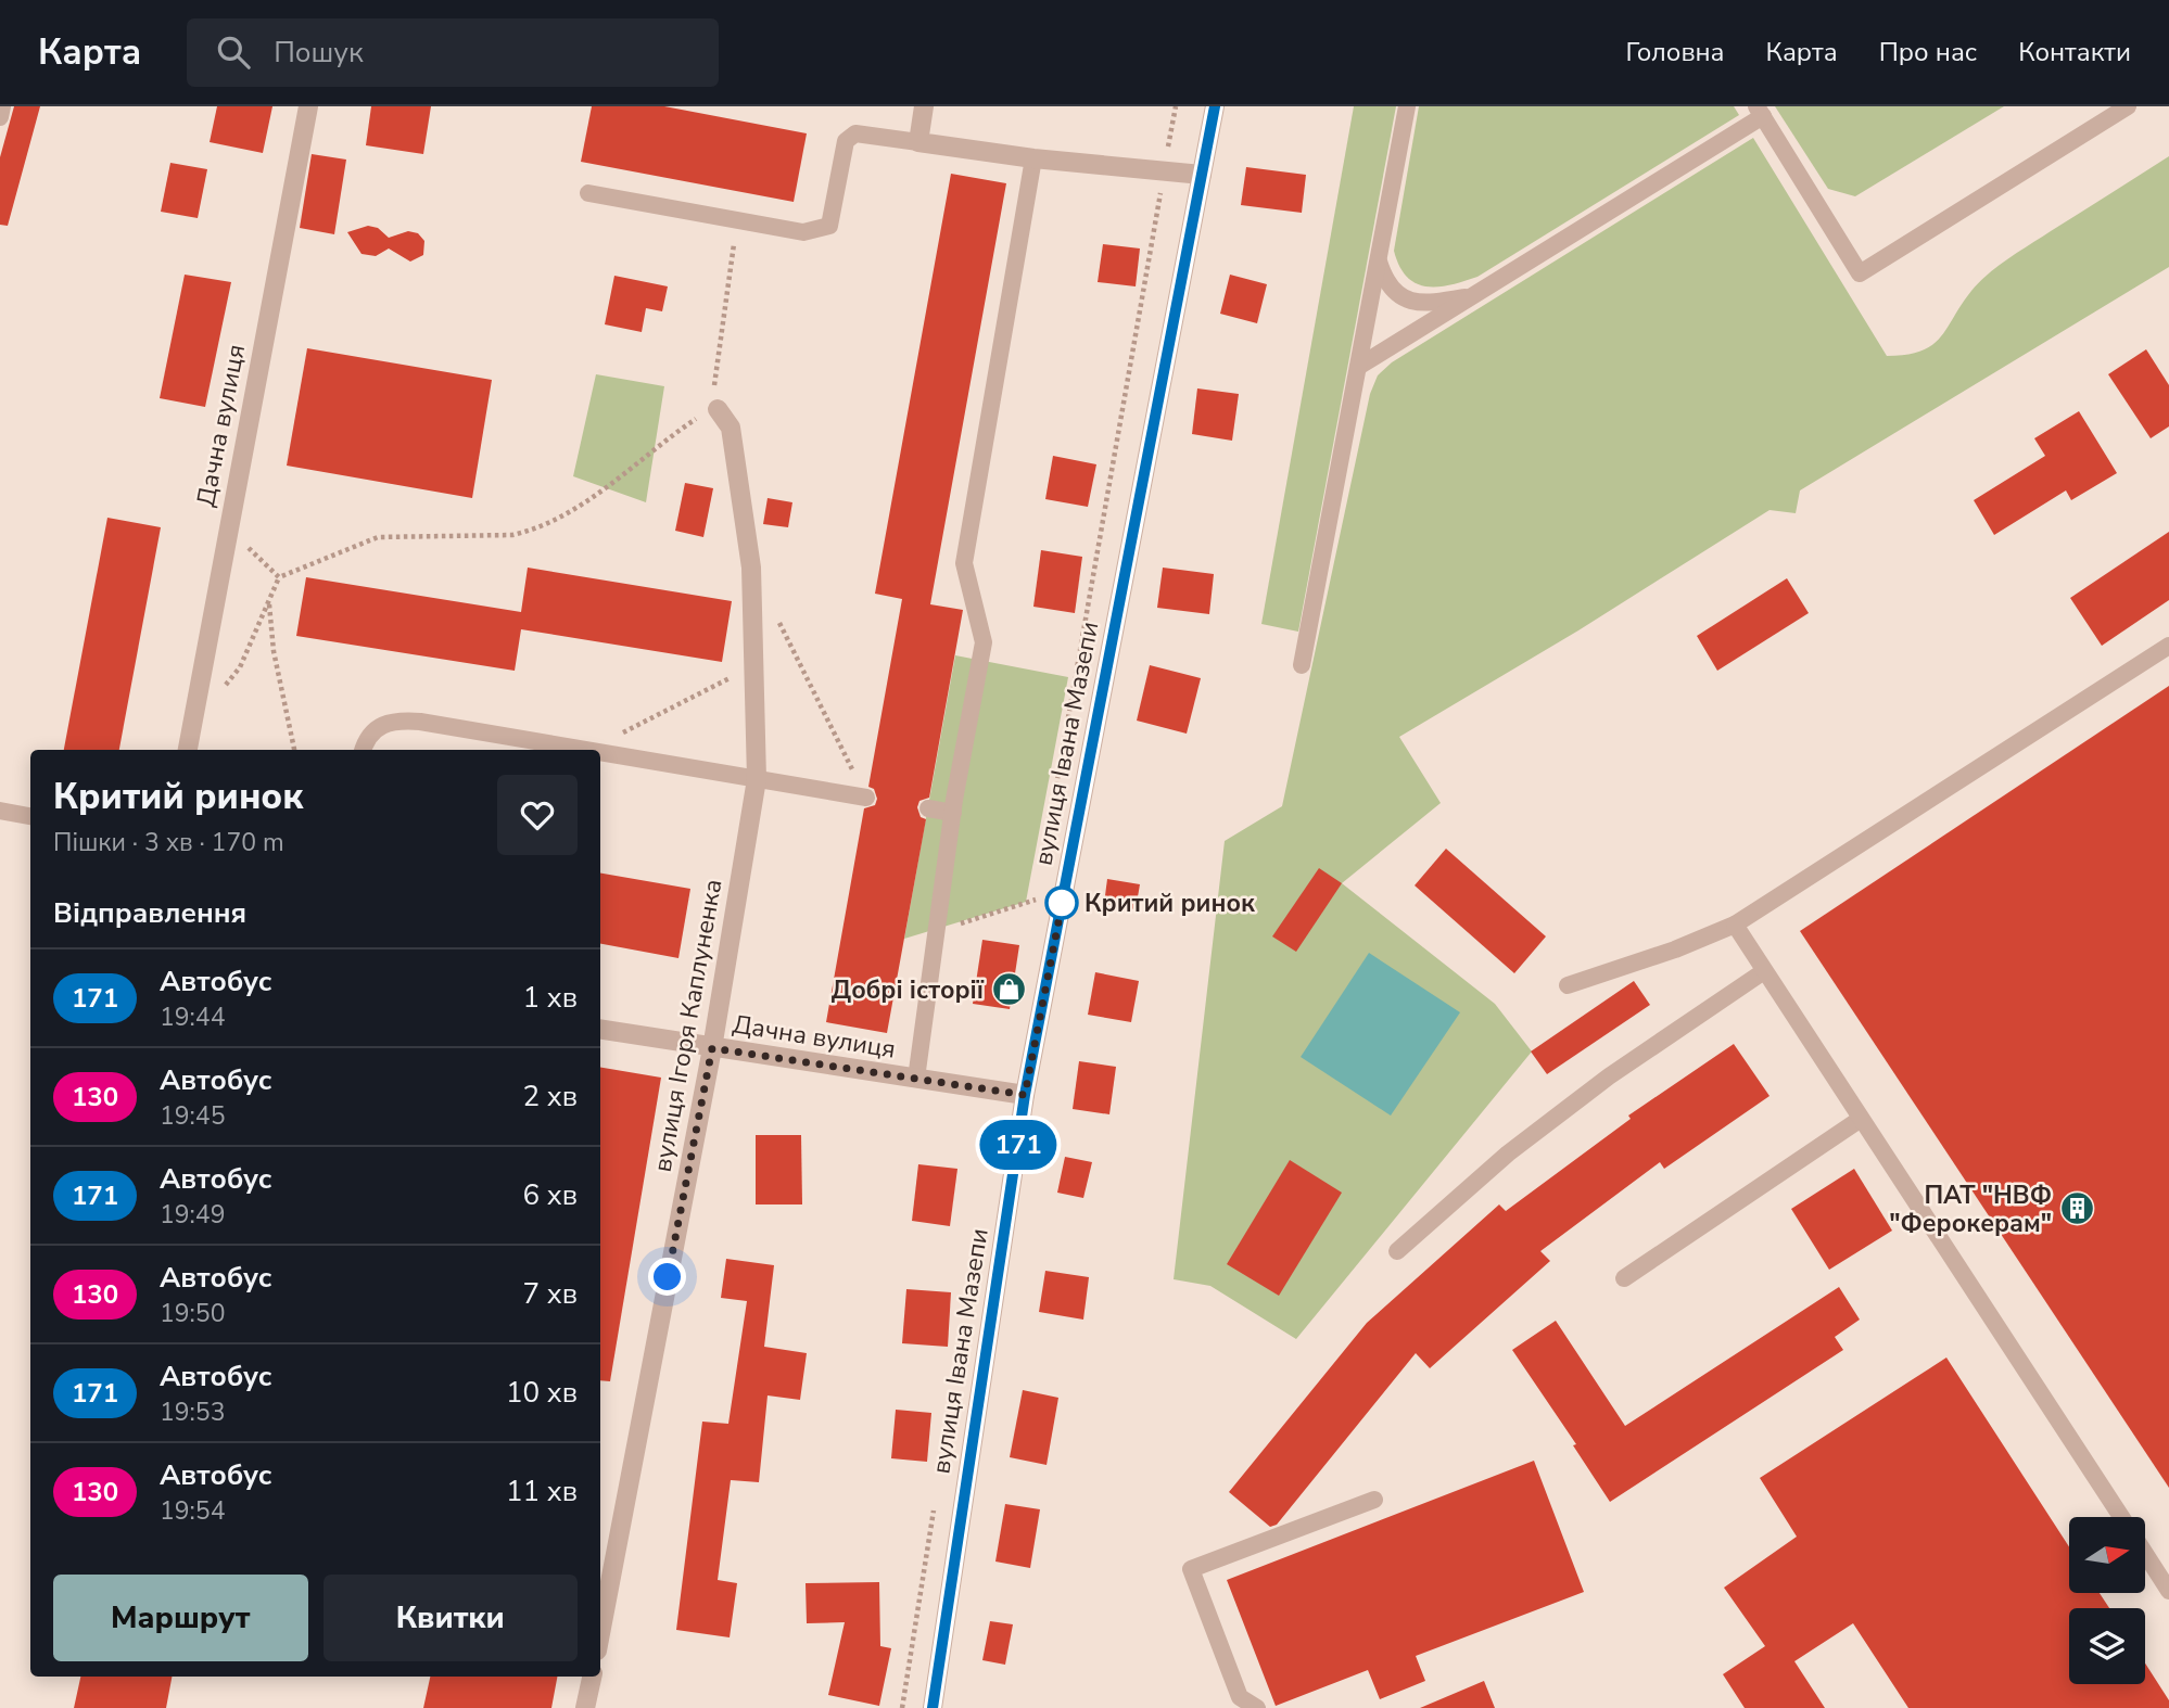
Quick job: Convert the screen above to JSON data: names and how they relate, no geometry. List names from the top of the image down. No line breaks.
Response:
{"streets":{"street":["Дачна вулиця","вулиця Івана Мазепи","вулиця Ігоря Каплуненка"]},"crossings":[["Дачна вулиця","вулиця Івана Мазепи"],["Дачна вулиця","вулиця Ігоря Каплуненка"]],"places":{"other":["Критий ринок"],"shop":["Добрі історії"],"building":["ПАТ \"НВФ \"Ферокерам\""]},"lines":["bus line 171"],"north":"right","page":{"header":"Карта","search":"Пошук","nav":["Головна","Карта","Про нас","Контакти"],"on_map":"171","heading":[["Критий ринок","Пішки · 3 хв · 170 m"],"Відправлення"],"list":[{"mark":"171","name":"Автобус","note":"19:44","value":"1 хв"},{"mark":"130","name":"Автобус","note":"19:45","value":"2 хв"},{"mark":"171","name":"Автобус","note":"19:49","value":"6 хв"},{"mark":"130","name":"Автобус","note":"19:50","value":"7 хв"},{"mark":"171","name":"Автобус","note":"19:53","value":"10 хв"},{"mark":"130","name":"Автобус","note":"19:54","value":"11 хв"}],"buttons":["Маршрут","Квитки"]}}
